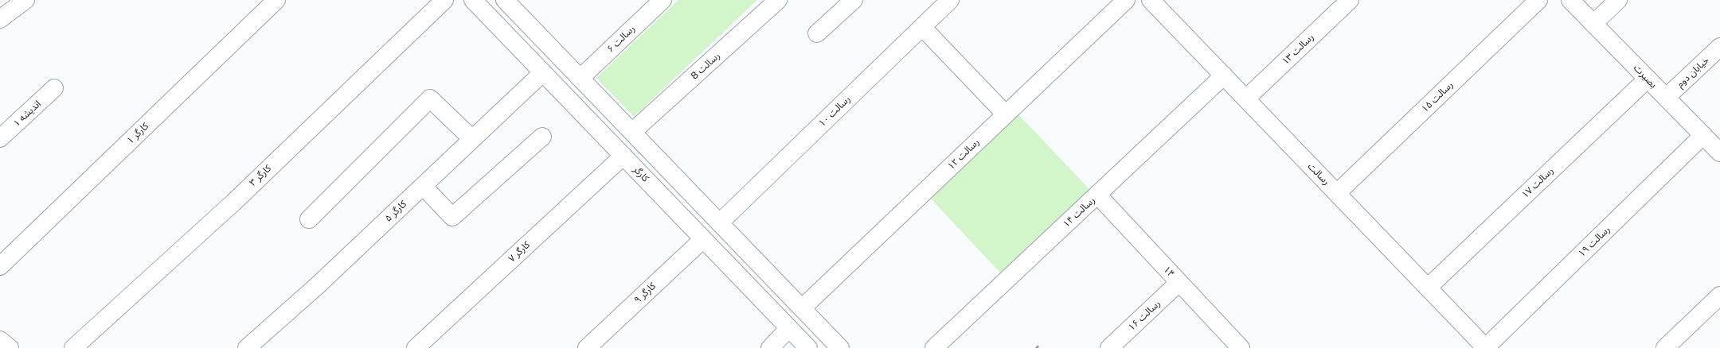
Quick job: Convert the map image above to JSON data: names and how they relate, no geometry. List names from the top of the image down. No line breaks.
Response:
{"streets":{"street":["رسالت ۶","رسالت ۱۳","رسالت 8","خیابان دوم","بصیرت","رسالت ۱۵","رسالت ۱۰","اندیشه ۱","کارگر ۱","رسالت ۱۲","کارگر","رسالت","کارگر ۳","رسالت ۱۷","کارگر ۵","رسالت ۱۴","رسالت ۱۹","کارگر ۷","۱۴","کارگر ۹","رسالت ۱۶"]},"crossings":[["رسالت ۱۳","رسالت"],["خیابان دوم","بصیرت"],["بصیرت","رسالت ۱۷"],["بصیرت","رسالت ۱۹"],["رسالت ۱۵","رسالت"],["کارگر","کارگر ۵"],["کارگر","کارگر ۷"],["کارگر","کارگر ۹"],["رسالت","رسالت ۱۷"],["رسالت","رسالت ۱۴"],["رسالت","رسالت ۱۹"],["رسالت ۱۴","۱۴"],["۱۴","رسالت ۱۶"]]}
